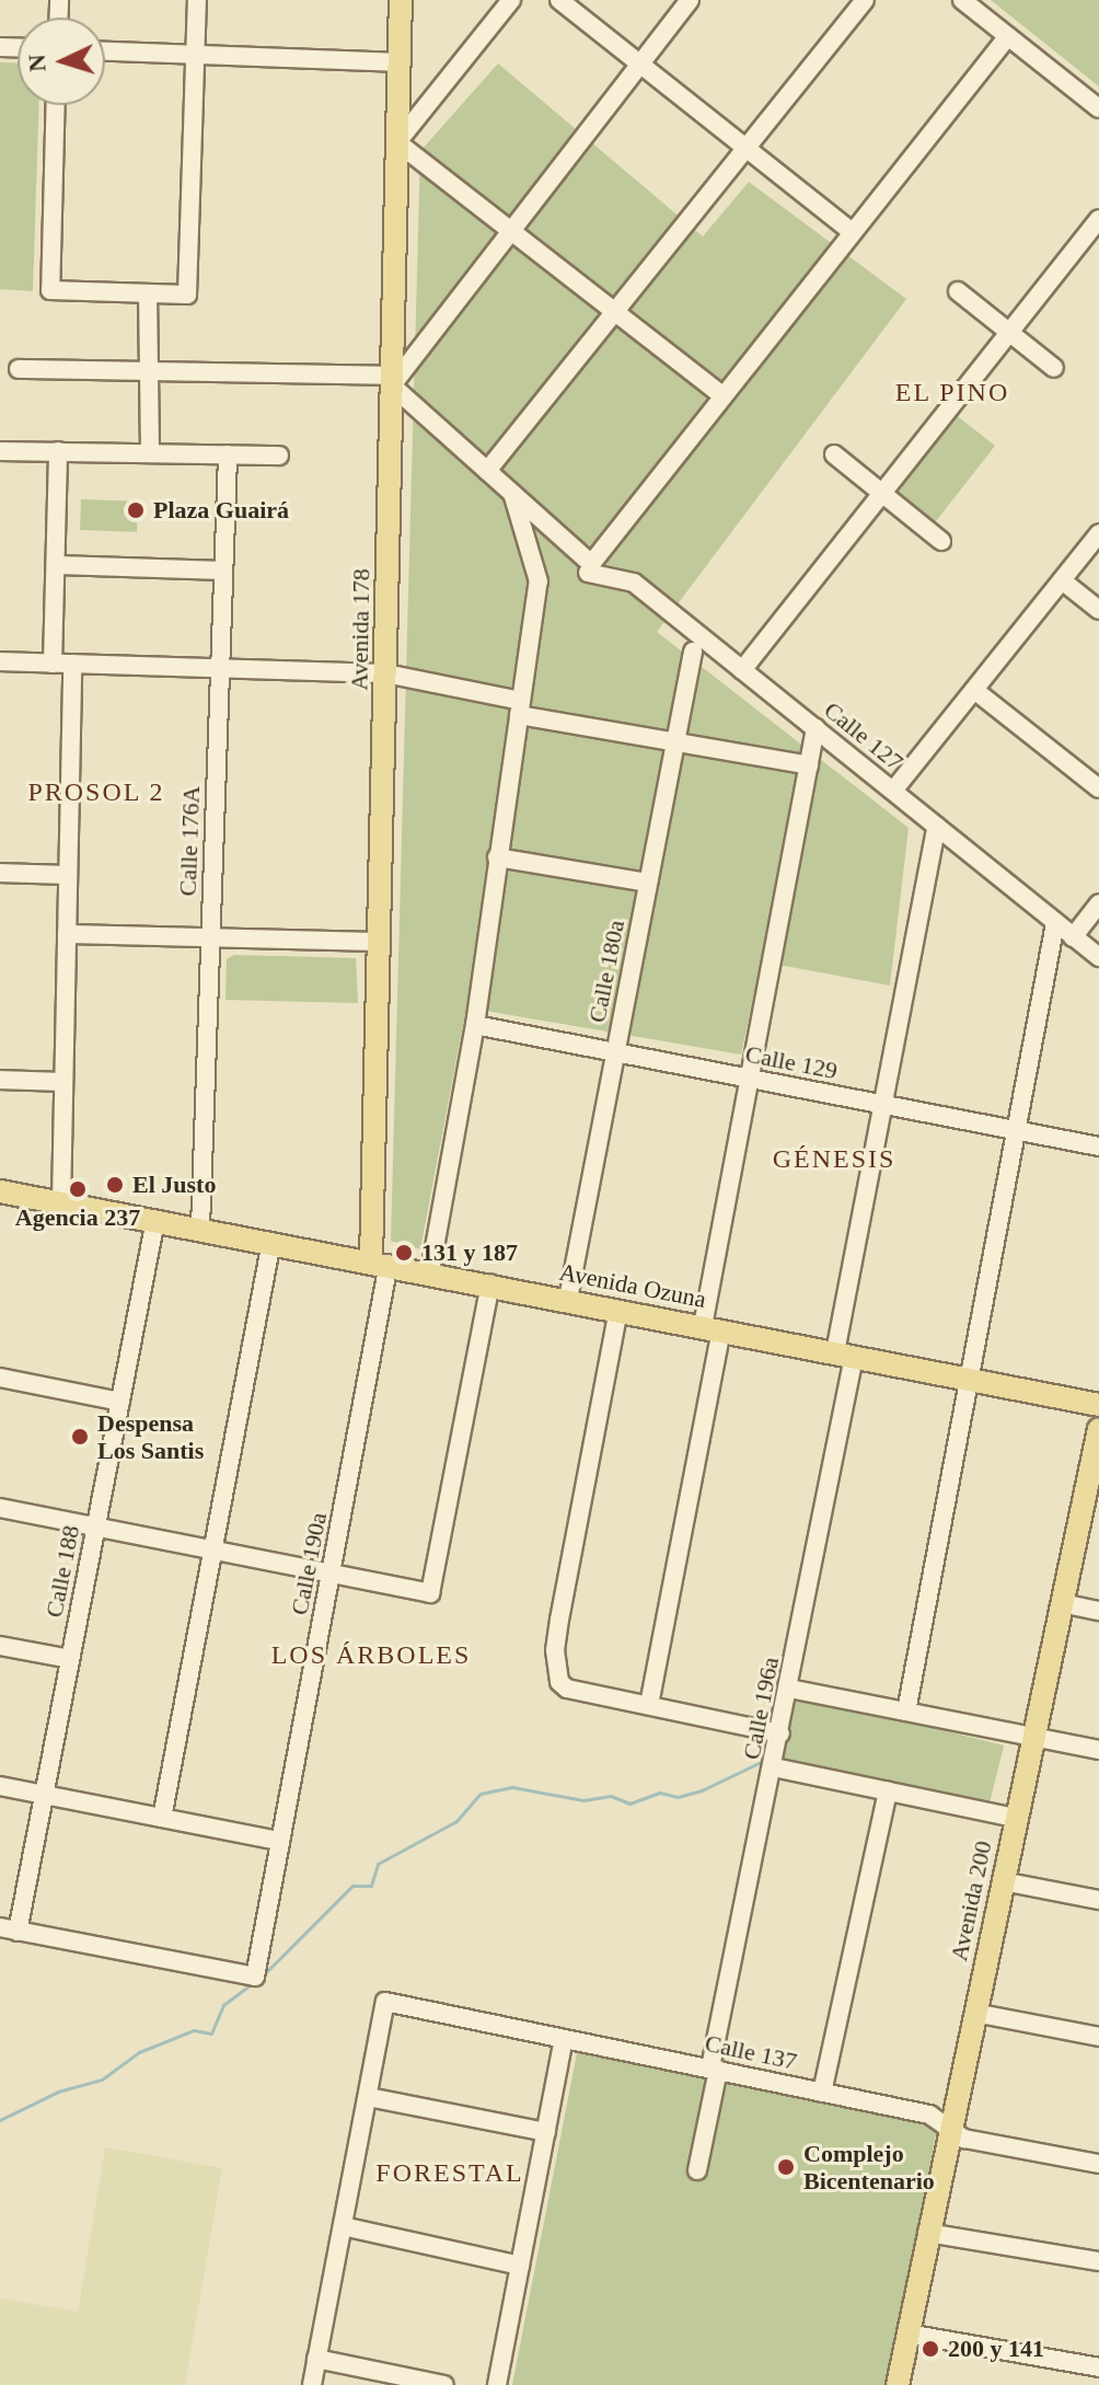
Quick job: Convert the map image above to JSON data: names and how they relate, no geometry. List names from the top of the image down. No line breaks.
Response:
{"streets":{"main road":["Avenida 178","Avenida Ozuna","Avenida 200"],"street":["Calle 127","Calle 176A","Calle 180a","Calle 129","Calle 190a","Calle 188","Calle 196a","Calle 137"]},"crossings":[["Avenida 178","Avenida Ozuna"],["Avenida 178","Calle 190a"],["Calle 127","Calle 196a"],["Calle 176A","Avenida Ozuna"],["Calle 180a","Calle 129"],["Calle 180a","Avenida Ozuna"],["Calle 129","Calle 196a"],["Avenida Ozuna","Calle 190a"],["Avenida Ozuna","Calle 188"],["Avenida Ozuna","Calle 196a"],["Calle 190a","Calle 188"],["Calle 196a","Calle 137"],["Avenida 200","Calle 137"]],"districts":["EL PINO","PROSOL 2","GÉNESIS","LOS ÁRBOLES","FORESTAL"],"places":["Plaza Guairá","El Justo","Agencia 237","131 y 187","Despensa Los Santis","Complejo Bicentenario","200 y 141"],"north":"left"}
